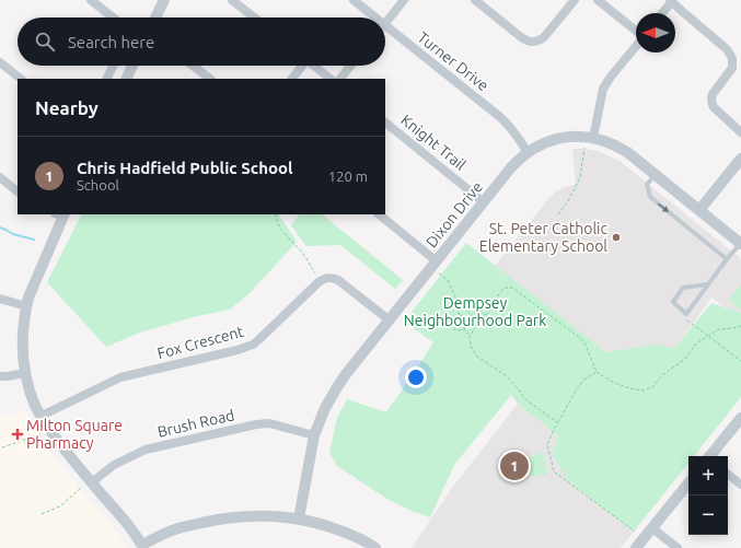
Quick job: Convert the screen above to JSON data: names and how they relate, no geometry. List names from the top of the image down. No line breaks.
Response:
{"streets":{"street":["Turner Drive","Knight Trail","Dixon Drive","Fox Crescent","Brush Road"]},"crossings":[["Turner Drive","Dixon Drive"],["Knight Trail","Dixon Drive"],["Dixon Drive","Fox Crescent"],["Dixon Drive","Brush Road"]],"parks":["Dempsey Neighbourhood Park"],"places":{"other":["St. Peter Catholic Elementary School"],"health":["MIlton Square Pharmacy"]},"north":"left","page":{"search":"Search here","heading":"Nearby","list":[{"mark":"1","name":"Chris Hadfield Public School","note":"School","value":"120 m"}],"pins":"1","map_buttons":["+","−"]}}
